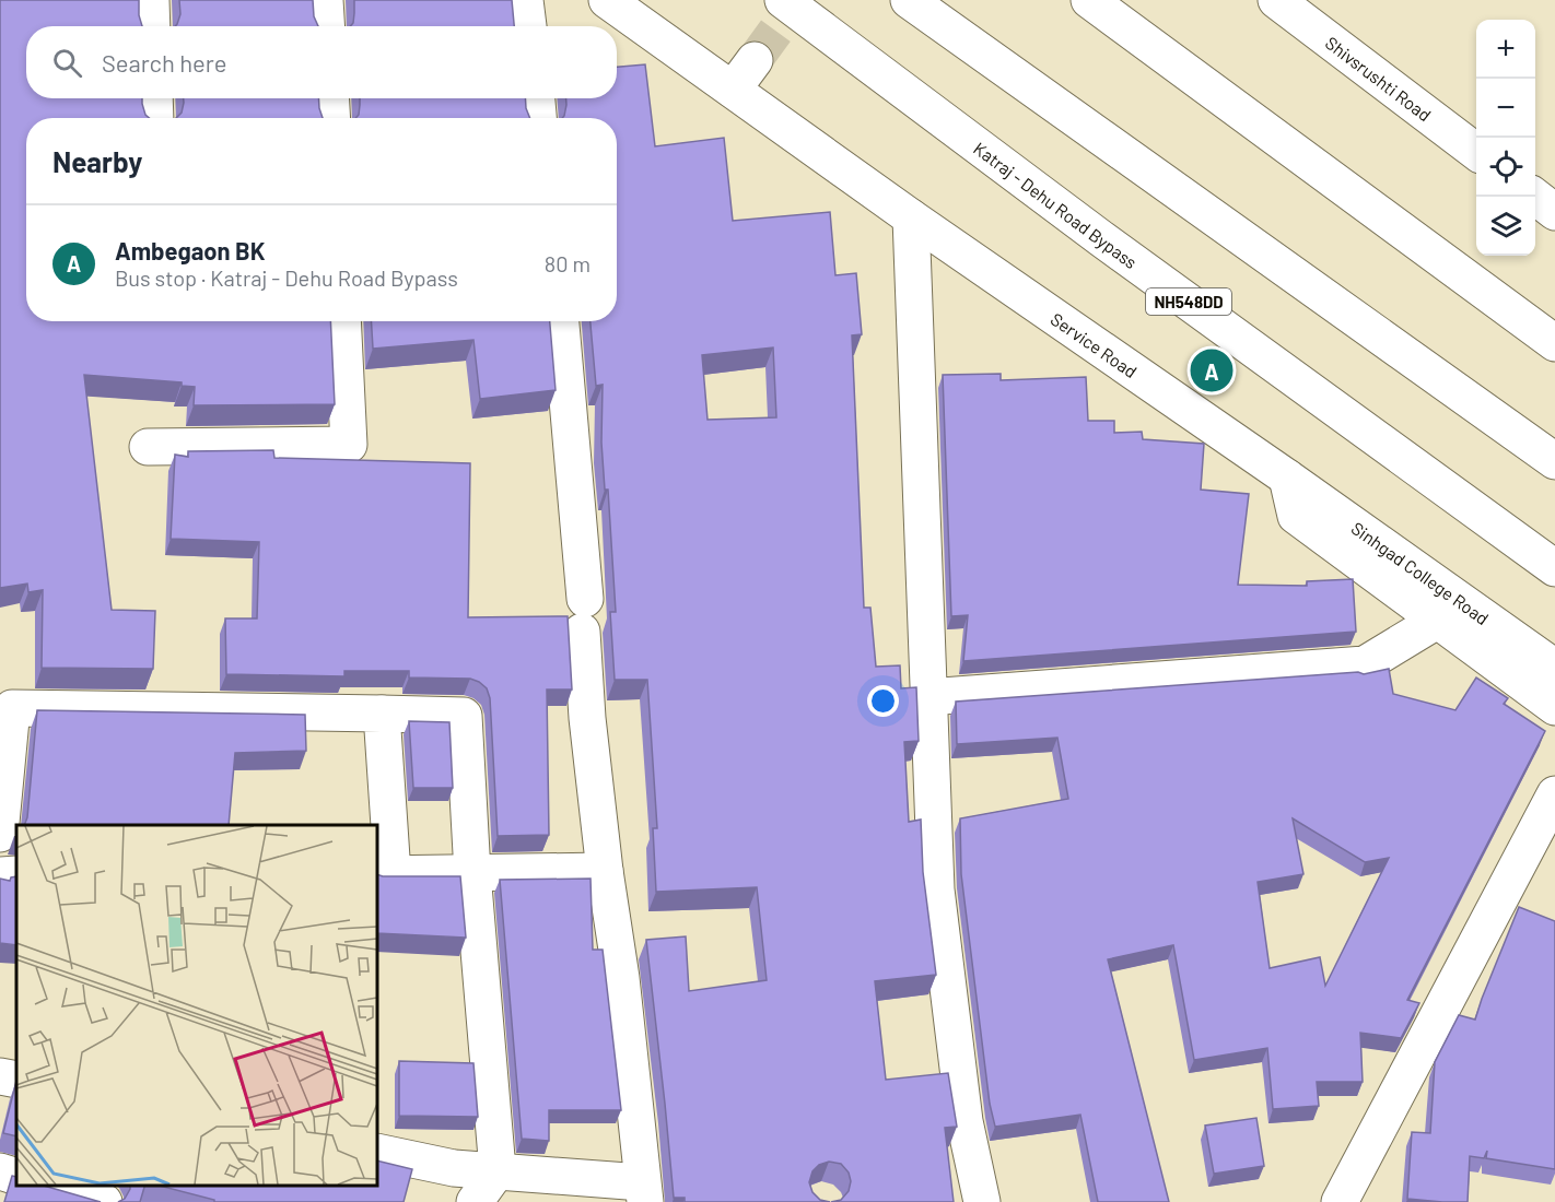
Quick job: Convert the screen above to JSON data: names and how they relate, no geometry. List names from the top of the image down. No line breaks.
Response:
{"streets":{"main road":["Shivsrushti Road","Katraj - Dehu Road Bypass","NH548DD","Service Road","Sinhgad College Road"]},"crossings":[["Service Road","Sinhgad College Road"]],"page":{"map_buttons":["+","−"],"search":"Search here","heading":"Nearby","list":[{"mark":"A","name":"Ambegaon BK","note":"Bus stop · Katraj - Dehu Road Bypass","value":"80 m"}],"pins":"A"}}
